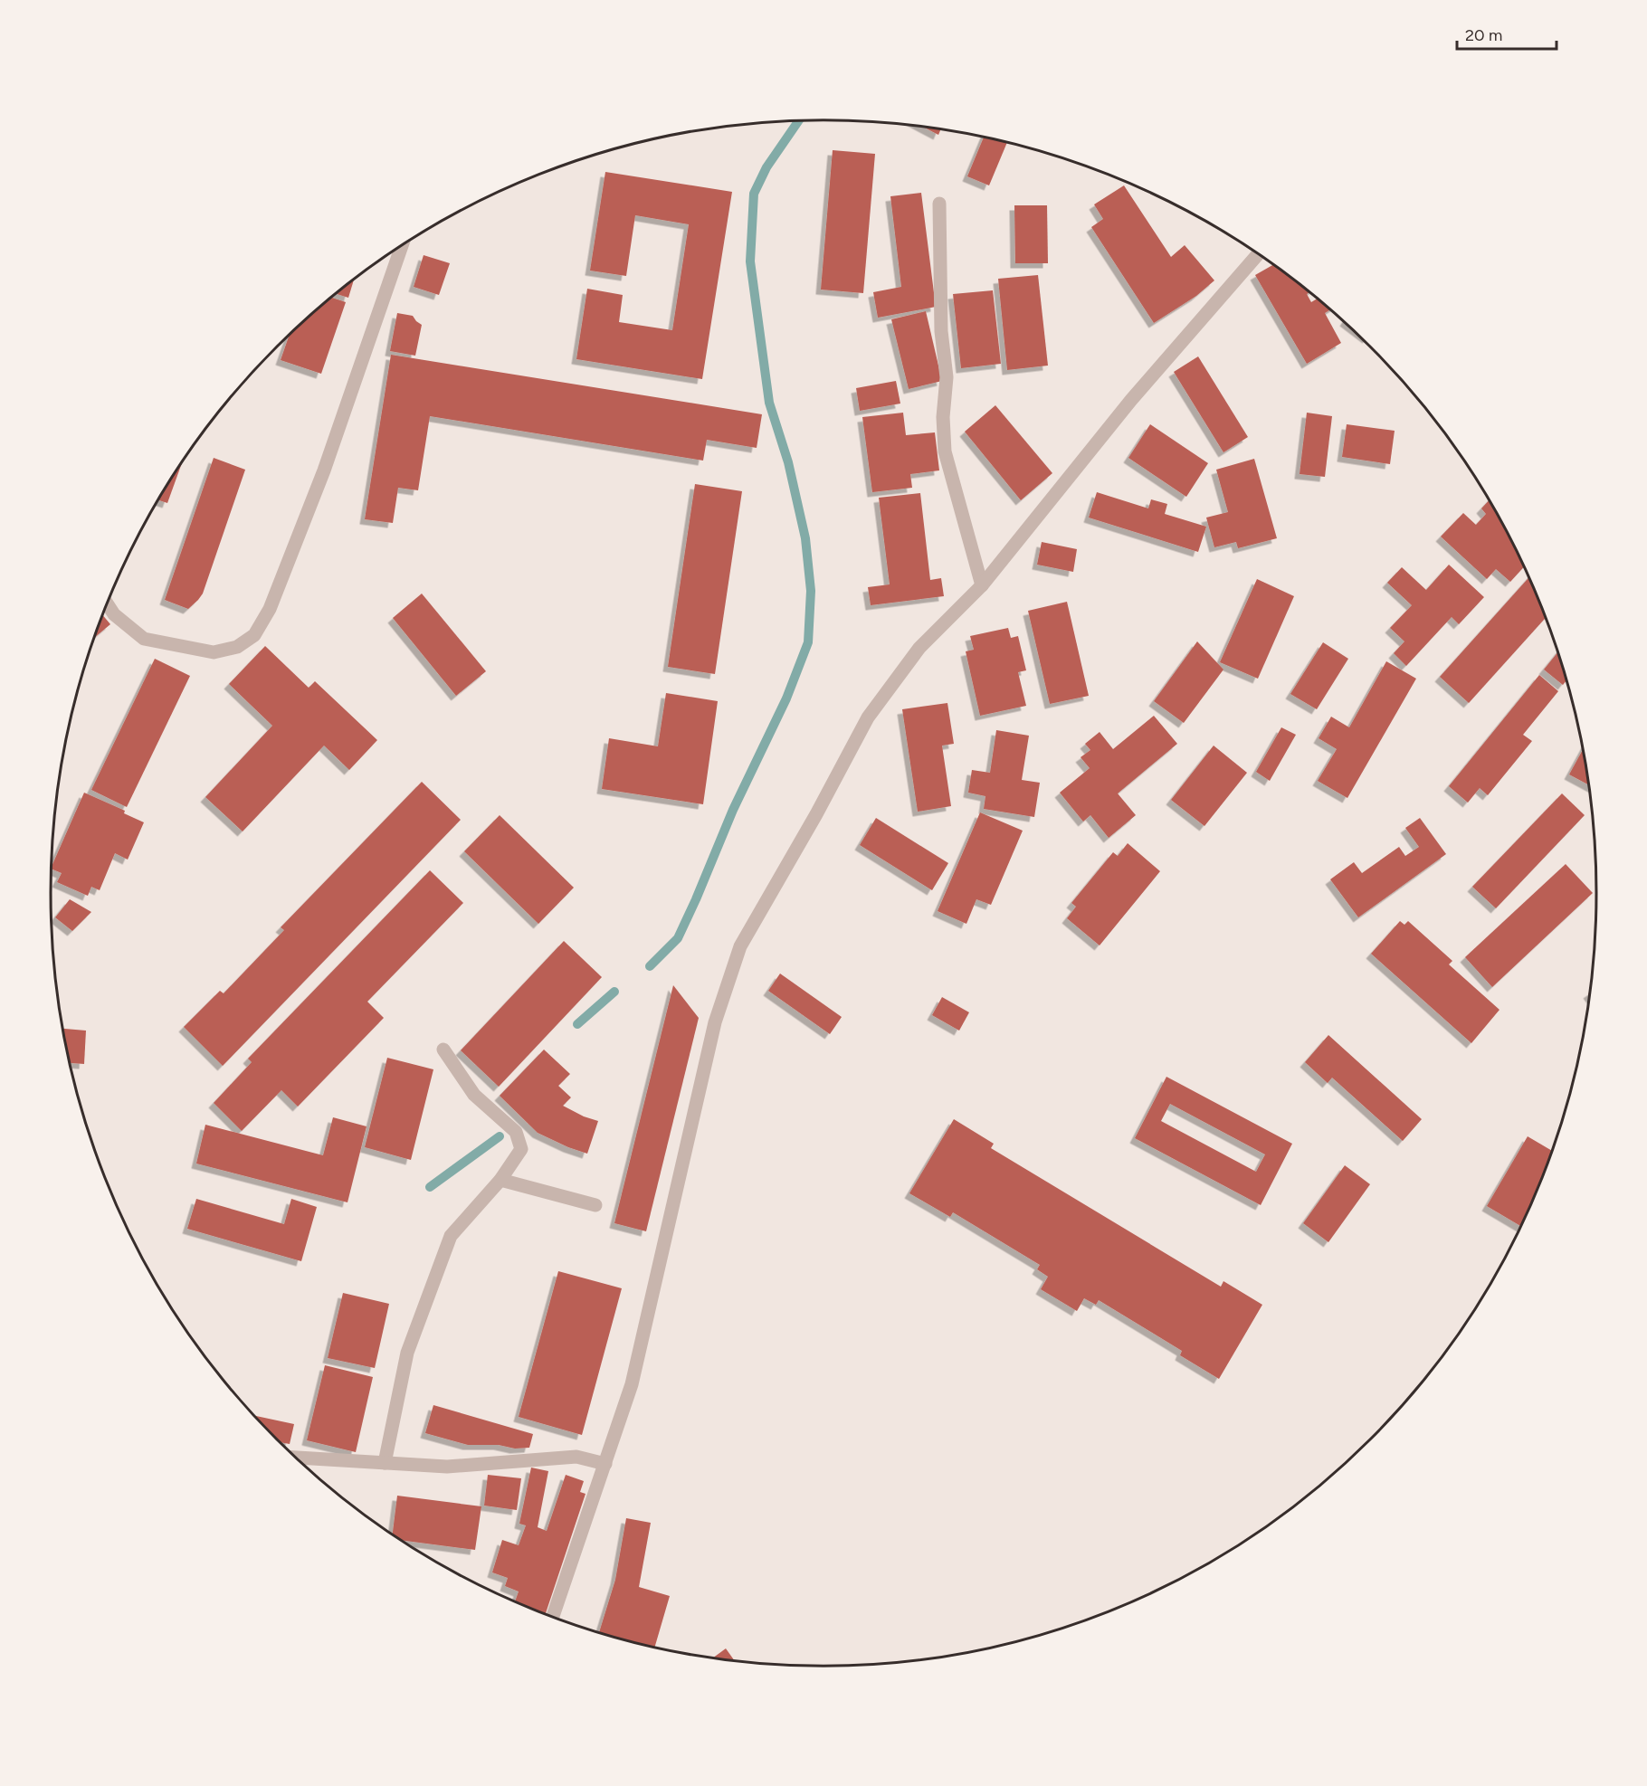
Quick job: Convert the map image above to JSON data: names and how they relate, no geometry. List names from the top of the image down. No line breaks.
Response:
{"scale_bar":"20 m"}
